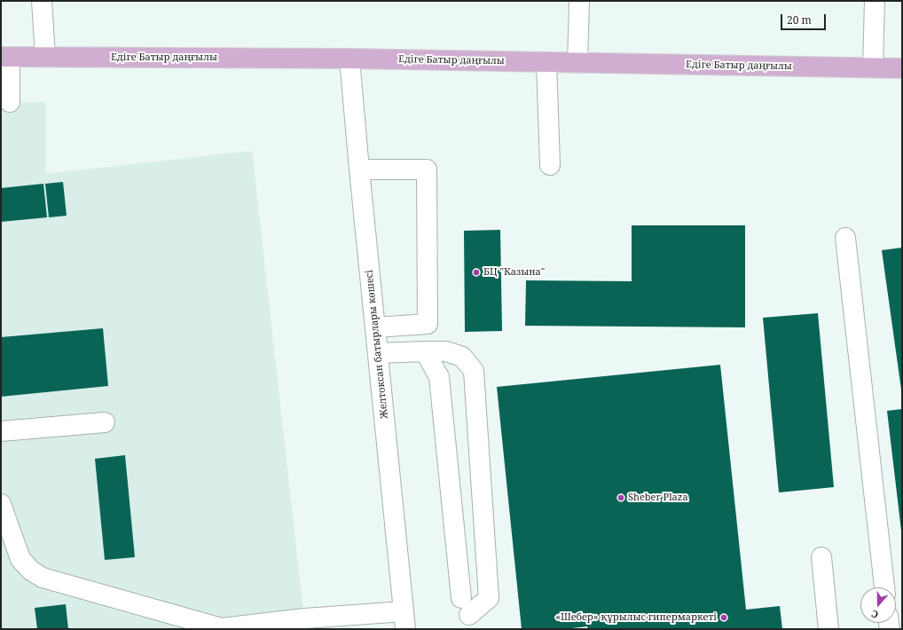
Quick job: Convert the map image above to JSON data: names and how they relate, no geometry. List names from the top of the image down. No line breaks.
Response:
{"streets":{"main road":["Едіге Батыр даңғылы"],"street":["Желтоксан батырлары көшесі"]},"crossings":[["Едіге Батыр даңғылы","Желтоксан батырлары көшесі"]],"places":["БЦ \"Казына\"","Sheber Plaza","«Шебер» құрылыс гипермаркеті"],"scale_bar":"20 m","north":"bottom"}
